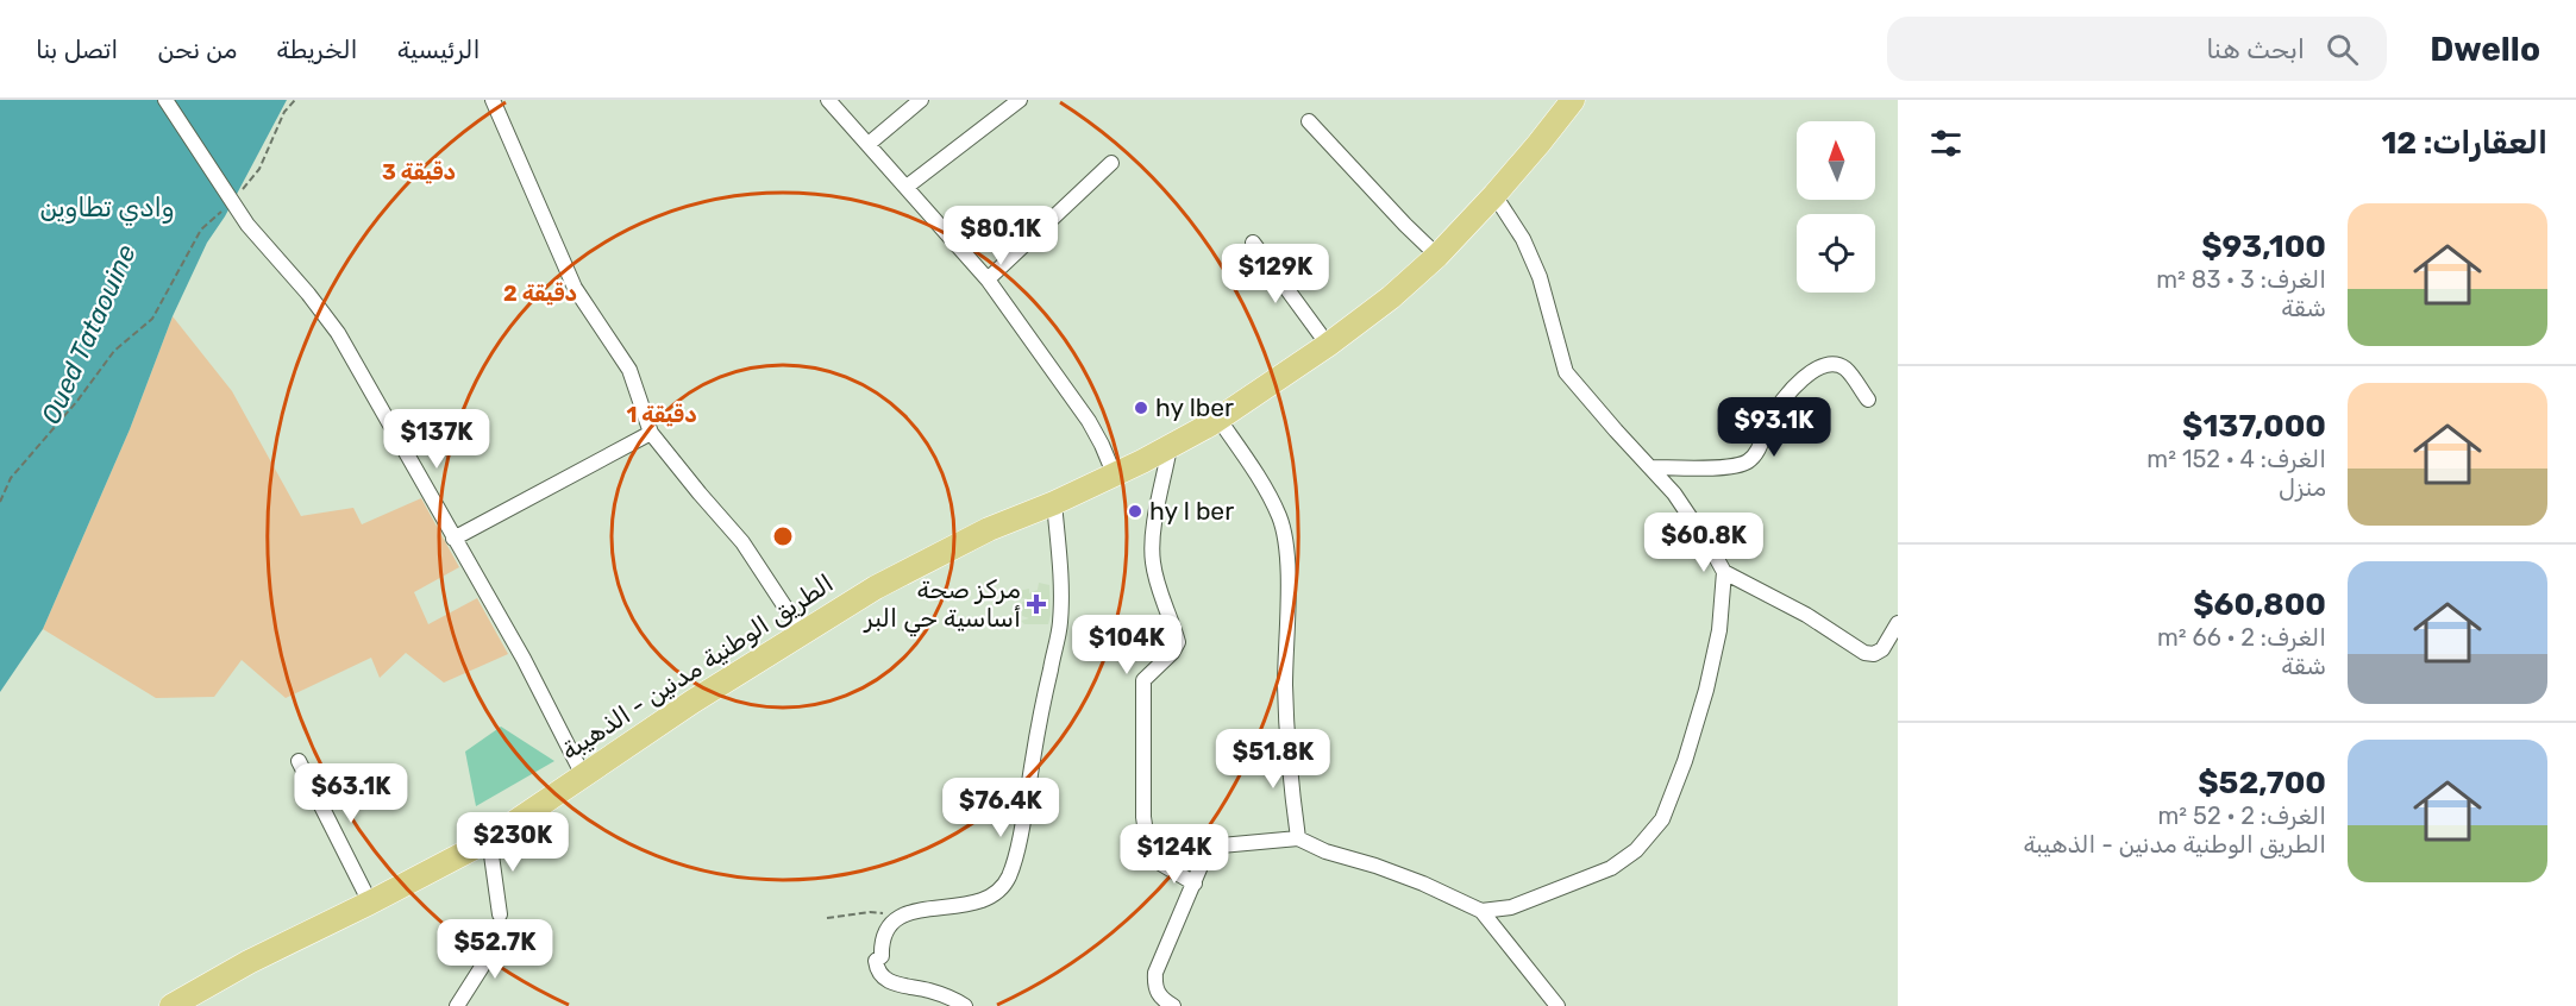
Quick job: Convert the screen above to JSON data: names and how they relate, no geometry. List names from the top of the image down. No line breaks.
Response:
{"streets":{"main road":["الطريق الوطنية مدنين - الذهيبة"]},"water":["وادي تطاوين","Oued Tataouine"],"places":{"other":["hy lber","hy l ber"],"health":["مركز صحة أساسية حي البر"]},"north":"top","page":{"header":"Dwello","search":"ابحث هنا","nav":["الرئيسية","الخريطة","من نحن","اتصل بنا"],"heading":"العقارات: 12","list":[{"name":"$93,100","note":"الغرف: 3 · 83 m² · شقة"},{"name":"$137,000","note":"الغرف: 4 · 152 m² · منزل"},{"name":"$60,800","note":"الغرف: 2 · 66 m² · شقة"},{"name":"$52,700","note":"الغرف: 2 · 52 m² · الطريق الوطنية مدنين - الذهيبة"}],"price":["$80.1K","$129K","$93.1K","$137K","$60.8K","$104K","$51.8K","$63.1K","$76.4K","$230K","$124K","$52.7K"]},"rings":["3 دقيقة","2 دقيقة","1 دقيقة"]}
